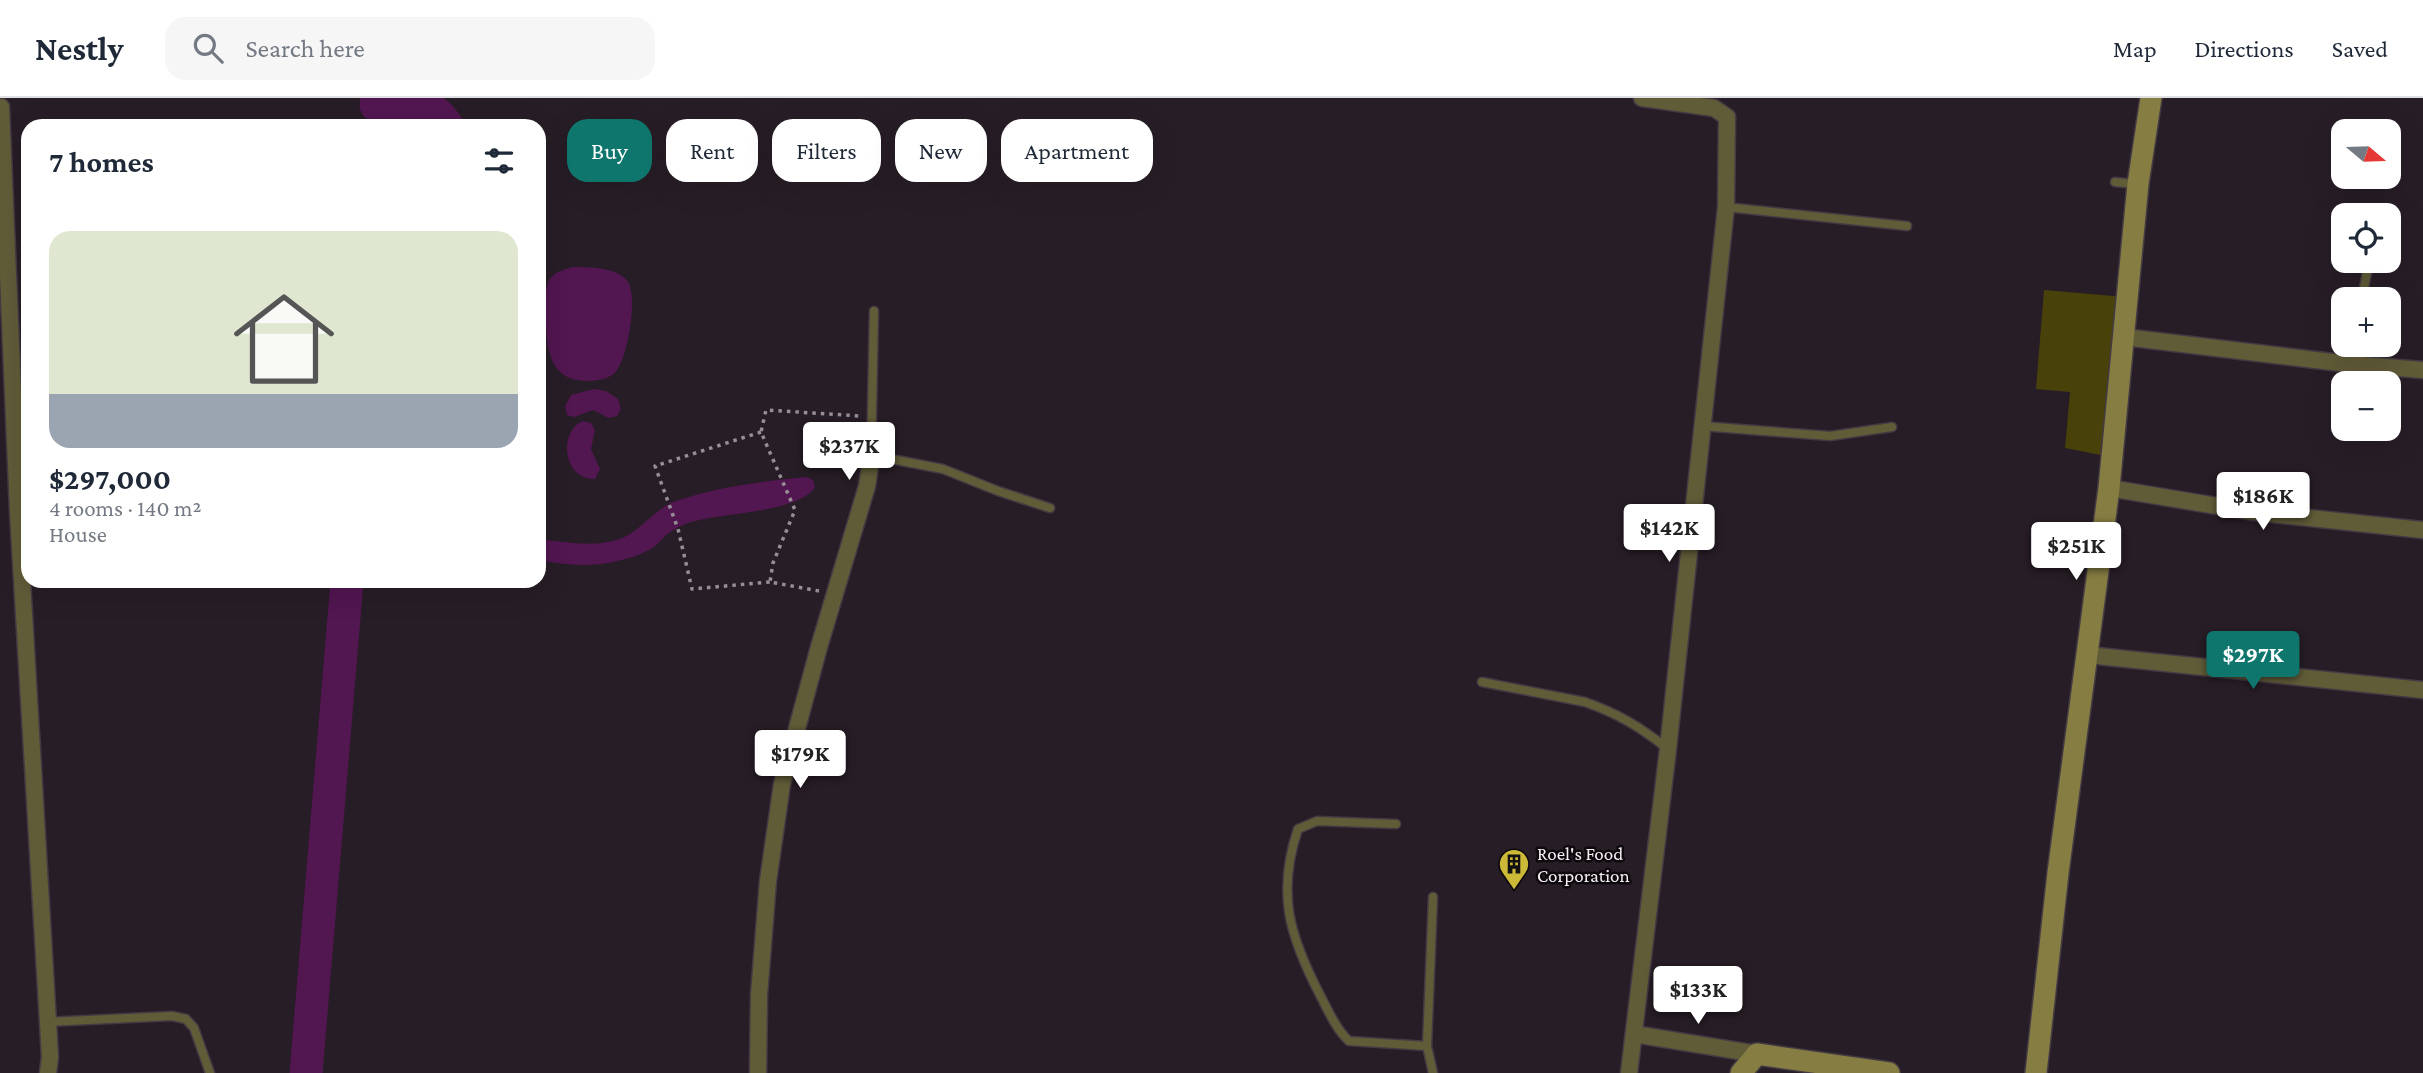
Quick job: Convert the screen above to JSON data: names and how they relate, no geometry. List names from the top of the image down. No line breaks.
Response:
{"places":{"building":["Roel's Food Corporation"]},"north":"right","page":{"header":"Nestly","search":"Search here","nav":["Map","Directions","Saved"],"map_buttons":["+","−"],"chip":["Buy","Rent","Filters","New","Apartment"],"heading":"7 homes","list":[{"name":"$297,000","note":"4 rooms · 140 m² · House"}],"price":["$237K","$186K","$142K","$251K","$297K","$179K","$133K"]}}
